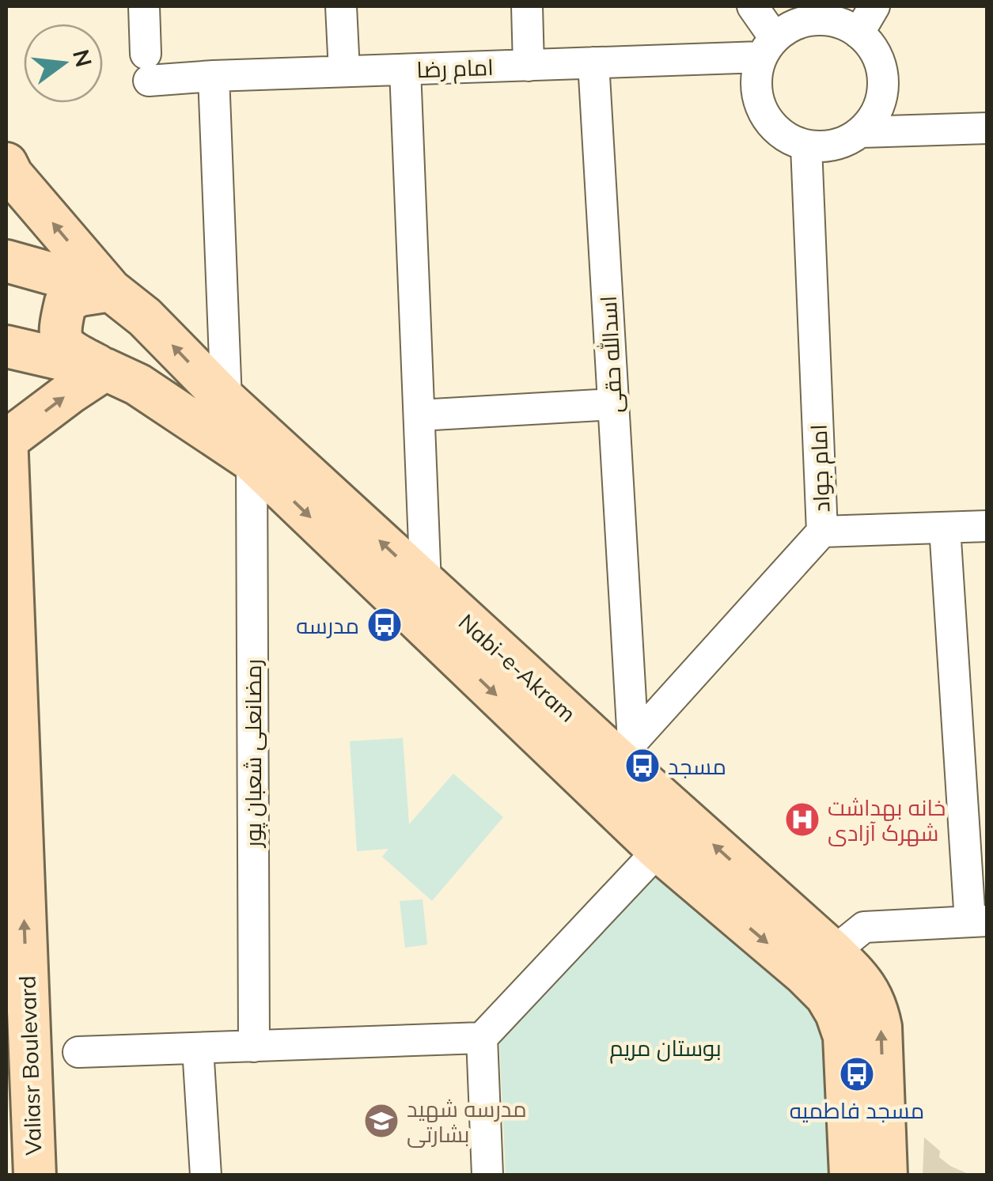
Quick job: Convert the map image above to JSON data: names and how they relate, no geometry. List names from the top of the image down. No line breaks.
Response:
{"streets":{"street":["امام رضا","اسدالله حقی","امام جواد","Nabi-e-Akram","رمضانعلی شعبان پور","Valiasr Boulevard"]},"crossings":[["امام رضا","اسدالله حقی"],["امام رضا","امام جواد"],["اسدالله حقی","امام جواد"],["اسدالله حقی","Nabi-e-Akram"],["امام جواد","Nabi-e-Akram"],["Nabi-e-Akram","رمضانعلی شعبان پور"]],"one_way":["Valiasr Boulevard"],"parks":["بوستان مریم"],"places":{"bus stop":["مدرسه","مسجد","مسجد فاطمیه"],"hospital":["خانه بهداشت شهرک آزادی"],"school or university":["مدرسه شهید بشارتی"]},"north":"right"}
